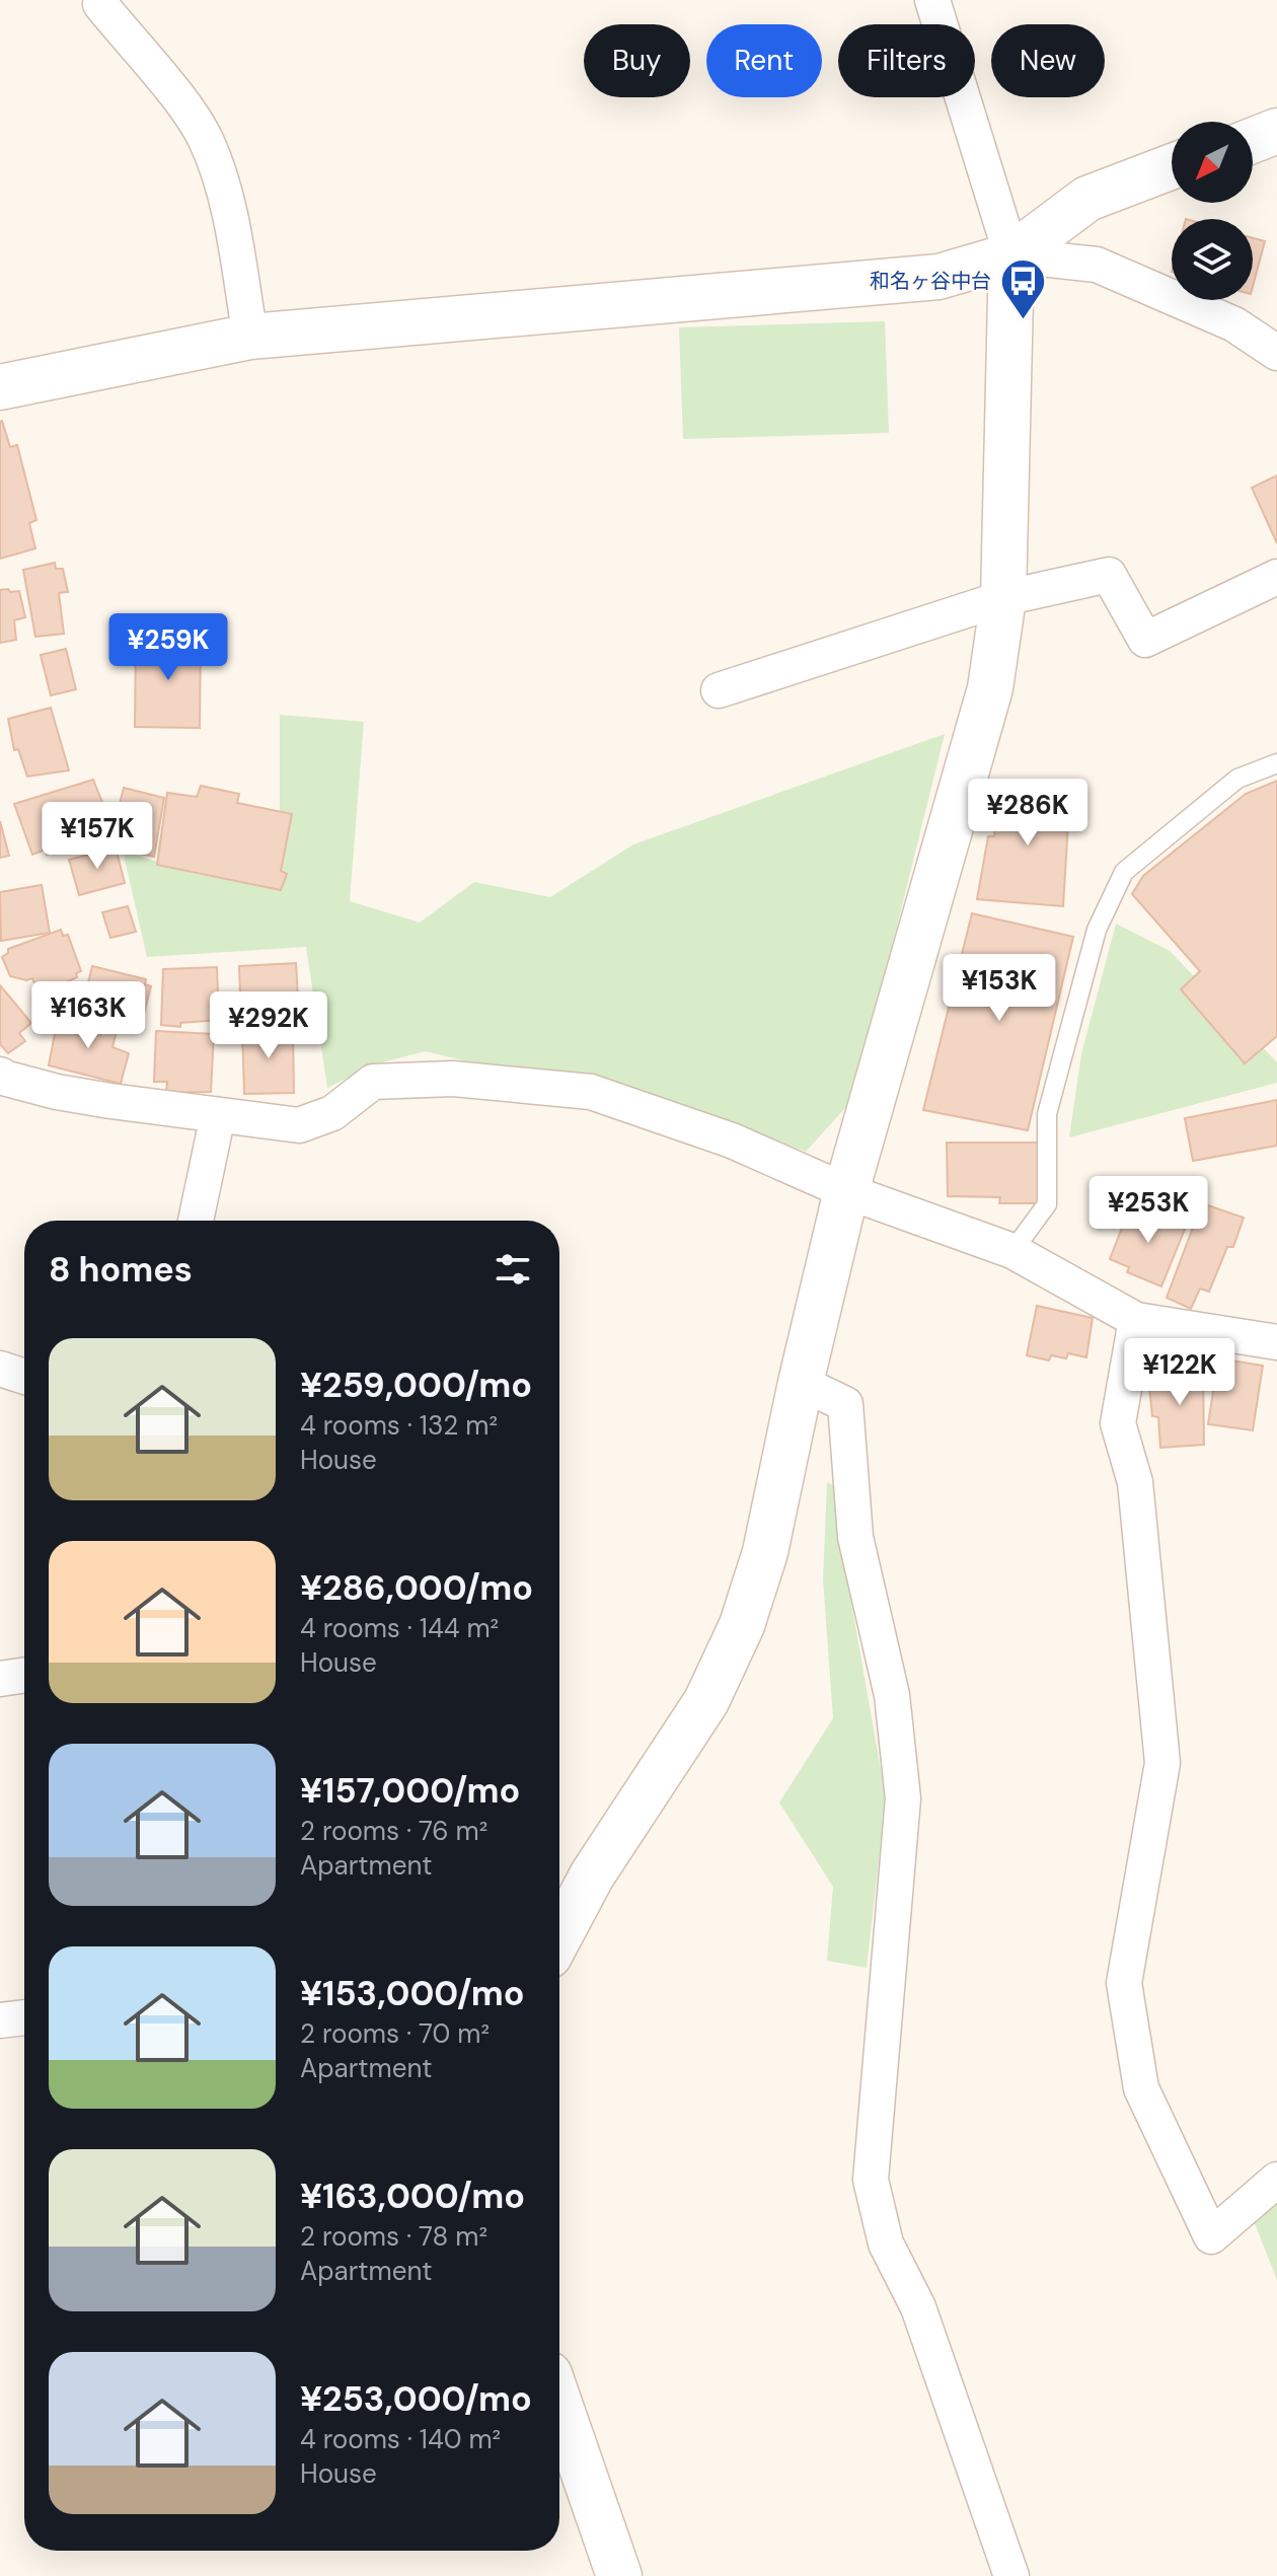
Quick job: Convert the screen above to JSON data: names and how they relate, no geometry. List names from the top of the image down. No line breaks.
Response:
{"places":{"bus stop":["和名ヶ谷中台"]},"north":"bottom left","page":{"chip":["Buy","Rent","Filters","New"],"price":["¥259K","¥286K","¥157K","¥153K","¥163K","¥292K","¥253K","¥122K"],"heading":"8 homes","list":[{"name":"¥259,000/mo","note":"4 rooms · 132 m² · House"},{"name":"¥286,000/mo","note":"4 rooms · 144 m² · House"},{"name":"¥157,000/mo","note":"2 rooms · 76 m² · Apartment"},{"name":"¥153,000/mo","note":"2 rooms · 70 m² · Apartment"},{"name":"¥163,000/mo","note":"2 rooms · 78 m² · Apartment"},{"name":"¥253,000/mo","note":"4 rooms · 140 m² · House"}]}}
